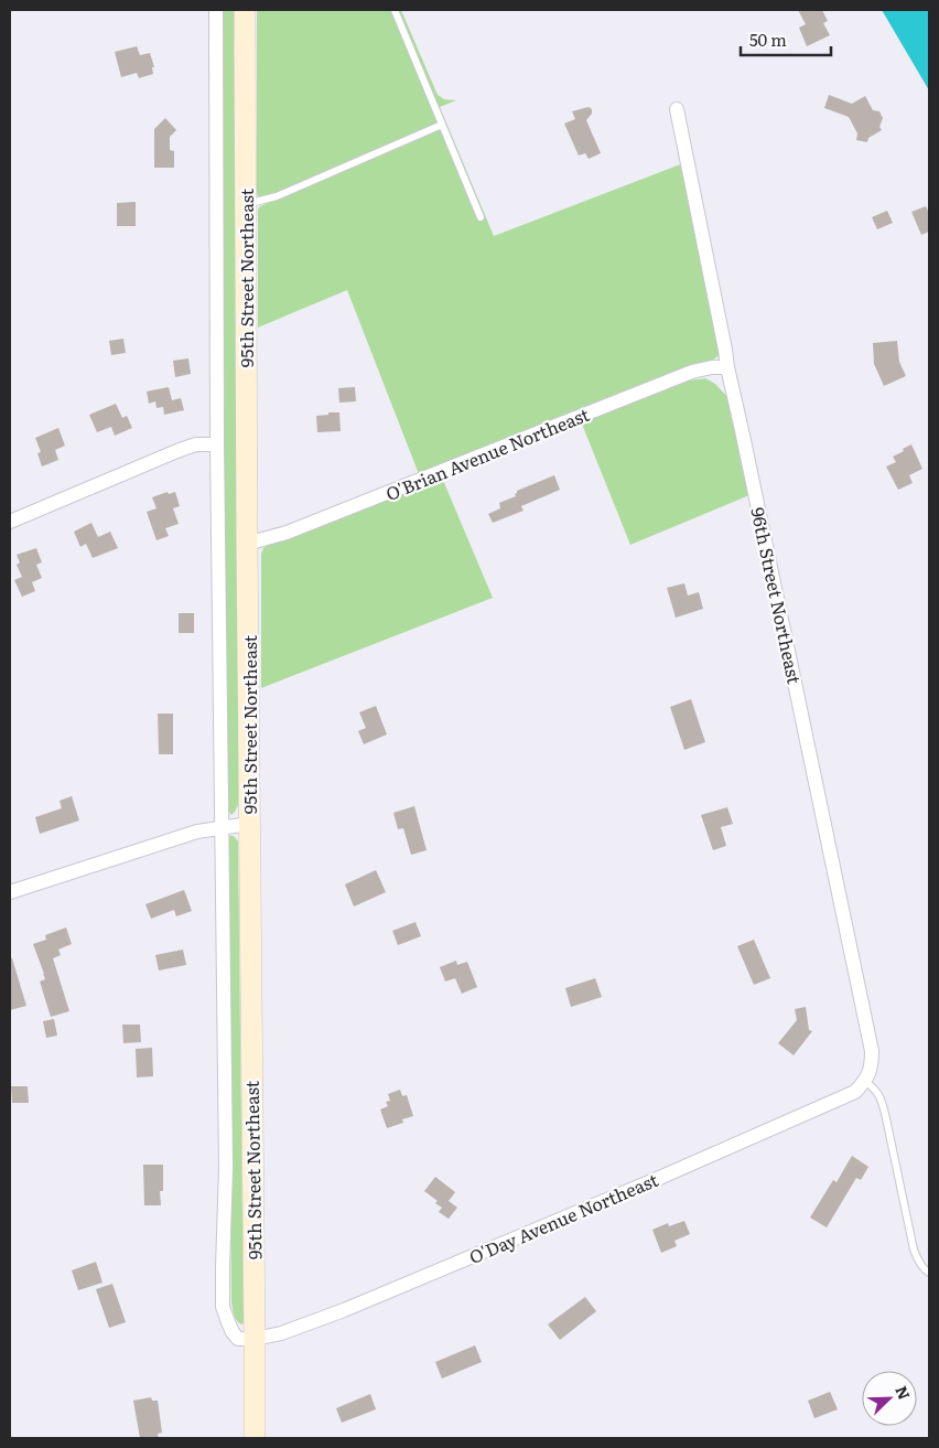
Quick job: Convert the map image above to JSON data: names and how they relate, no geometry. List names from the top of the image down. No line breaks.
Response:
{"streets":{"main road":["95th Street Northeast"],"street":["O'Brian Avenue Northeast","96th Street Northeast","O'Day Avenue Northeast"]},"crossings":[["95th Street Northeast","O'Brian Avenue Northeast"],["95th Street Northeast","O'Day Avenue Northeast"],["O'Brian Avenue Northeast","96th Street Northeast"],["96th Street Northeast","O'Day Avenue Northeast"]],"scale_bar":"50 m","north":"top right"}
